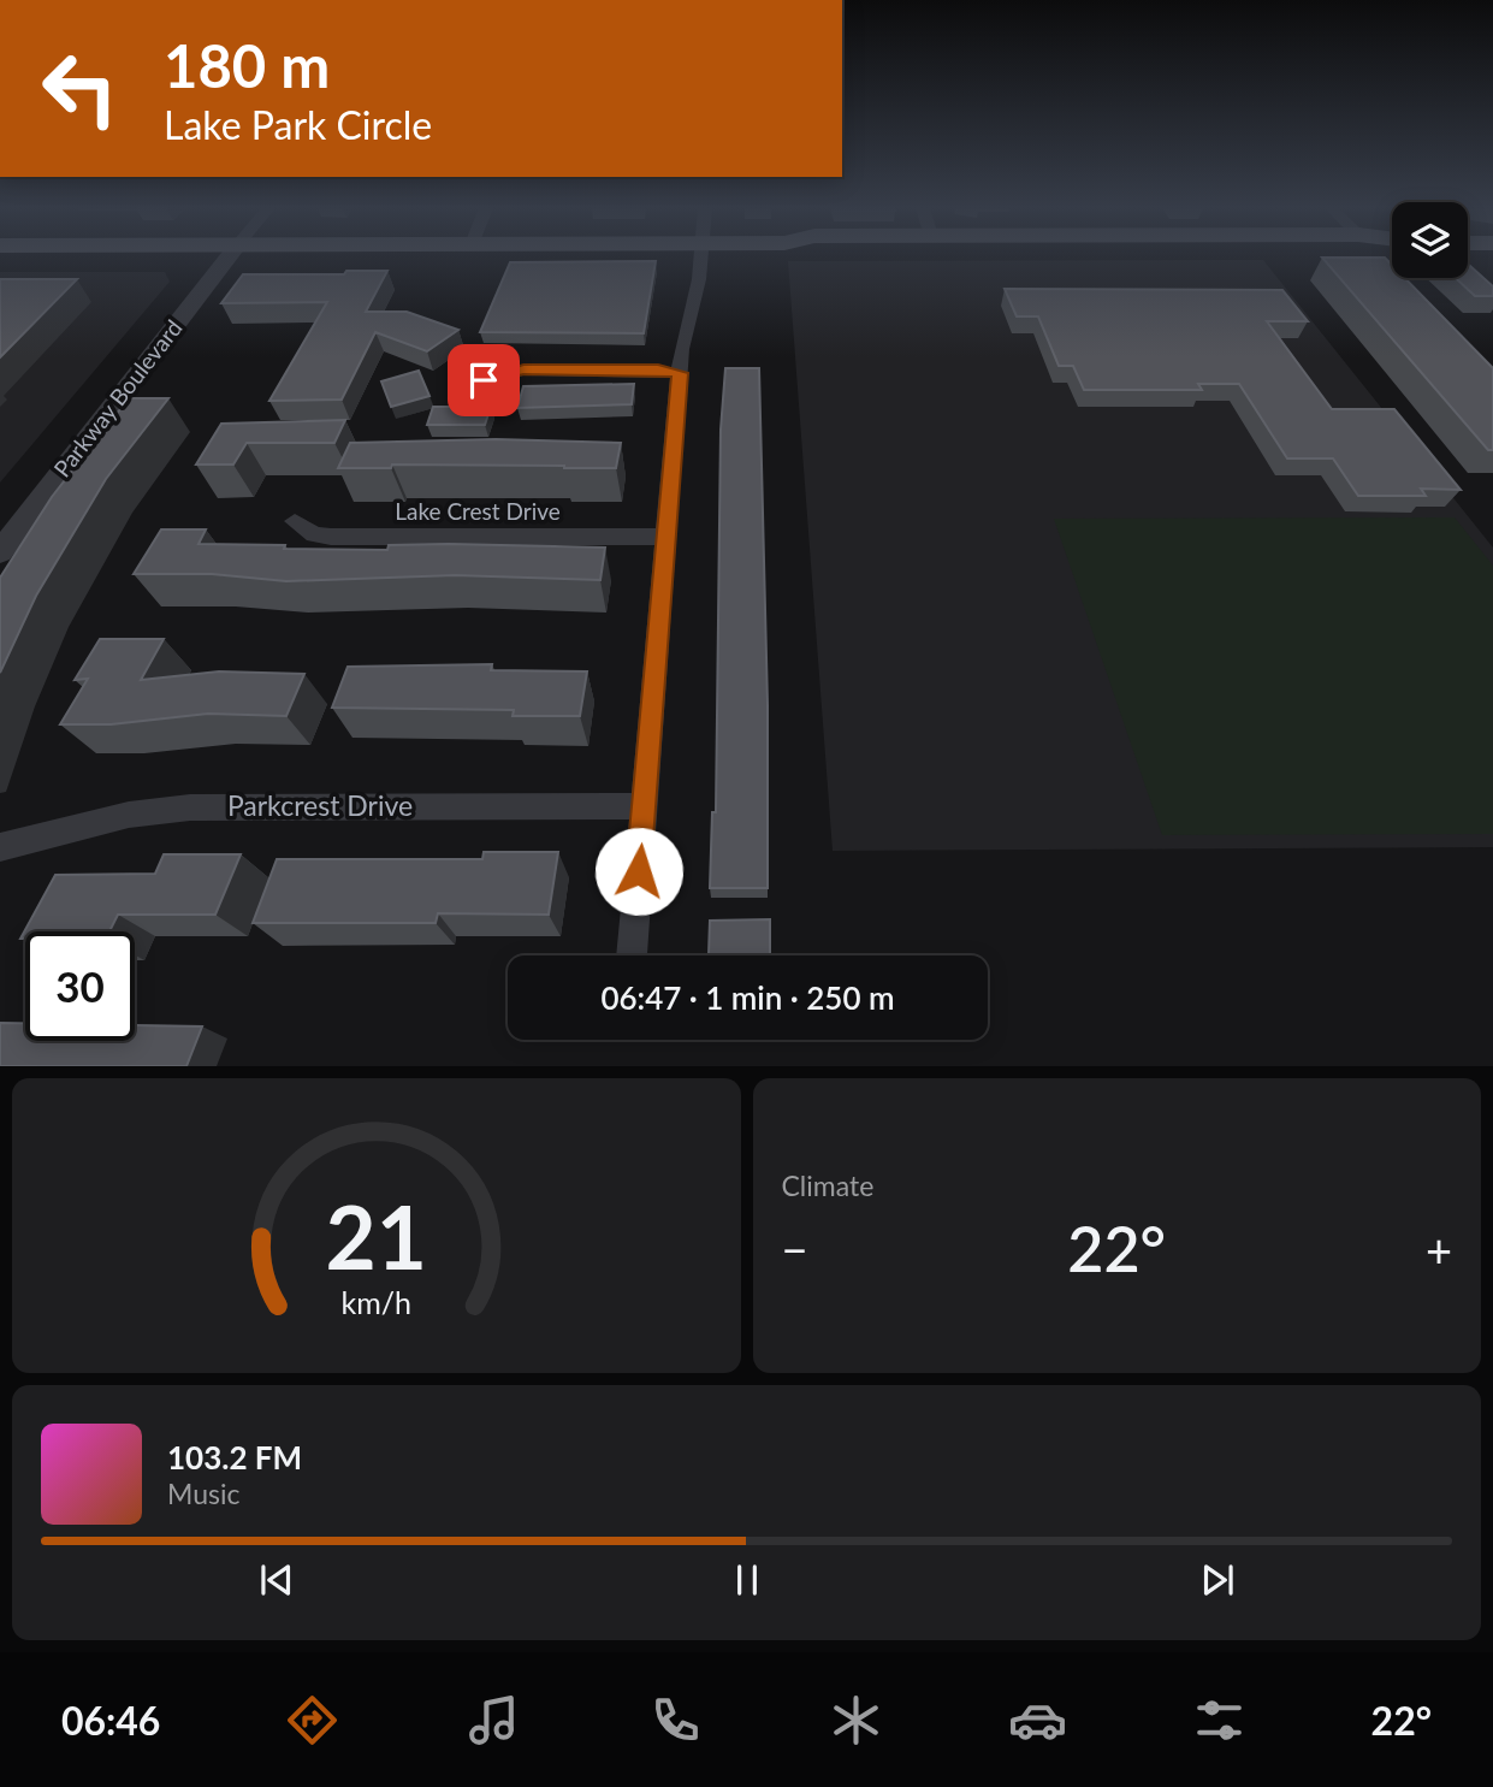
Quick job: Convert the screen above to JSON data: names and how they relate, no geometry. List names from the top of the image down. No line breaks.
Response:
{"streets":{"street":["Parkway Boulevard","Lake Crest Drive","Parkcrest Drive"]},"page":{"turn":["180 m","Lake Park Circle"],"limit":"30","trip":"06:47 · 1 min · 250 m","tile":"Climate","heat":["−","22°","+"],"song":["103.2 FM","Music"],"tabs":["06:46","22°"],"gauge":["21","km/h"]}}
